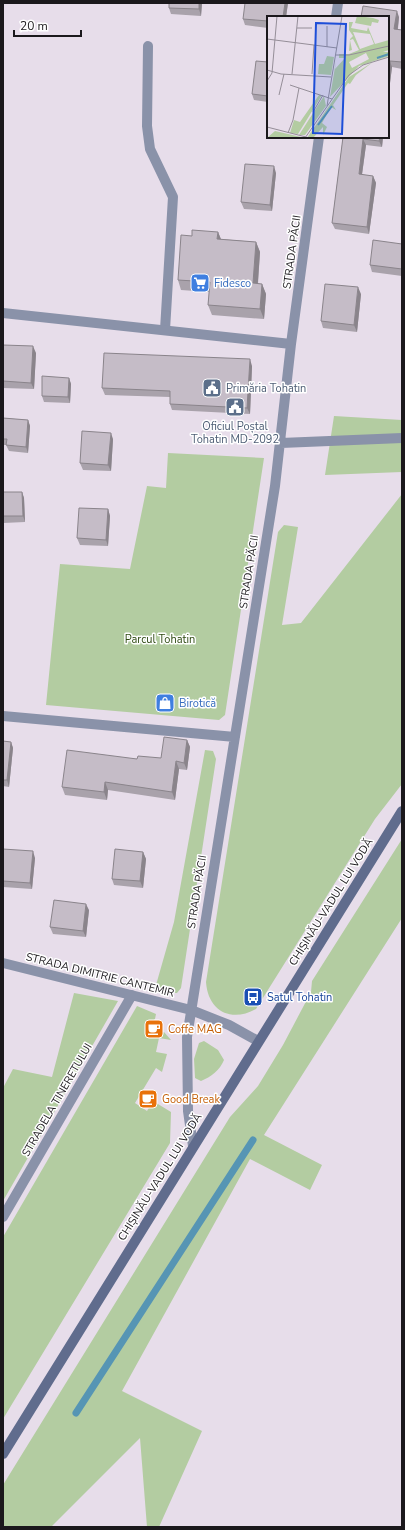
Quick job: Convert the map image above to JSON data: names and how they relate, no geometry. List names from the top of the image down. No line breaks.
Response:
{"streets":{"main road":["CHIȘINĂU-VADUL LUI VODĂ"],"street":["STRADA PĂCII","STRADA DIMITRIE CANTEMIR","STRADELA TINERETULUI"]},"crossings":[["STRADA PĂCII","CHIȘINĂU-VADUL LUI VODĂ"],["STRADA PĂCII","STRADA DIMITRIE CANTEMIR"],["STRADA DIMITRIE CANTEMIR","STRADELA TINERETULUI"]],"parks":["Parcul Tohatin"],"places":{"supermarket":["Fidesco"],"public building":["Primăria Tohatin","Oficiul Poștal Tohatin MD-2092"],"shop":["Birotică"],"bus stop":["Satul Tohatin"],"cafe":["Coffe MAG","Good Break"]},"scale_bar":"20 m"}
